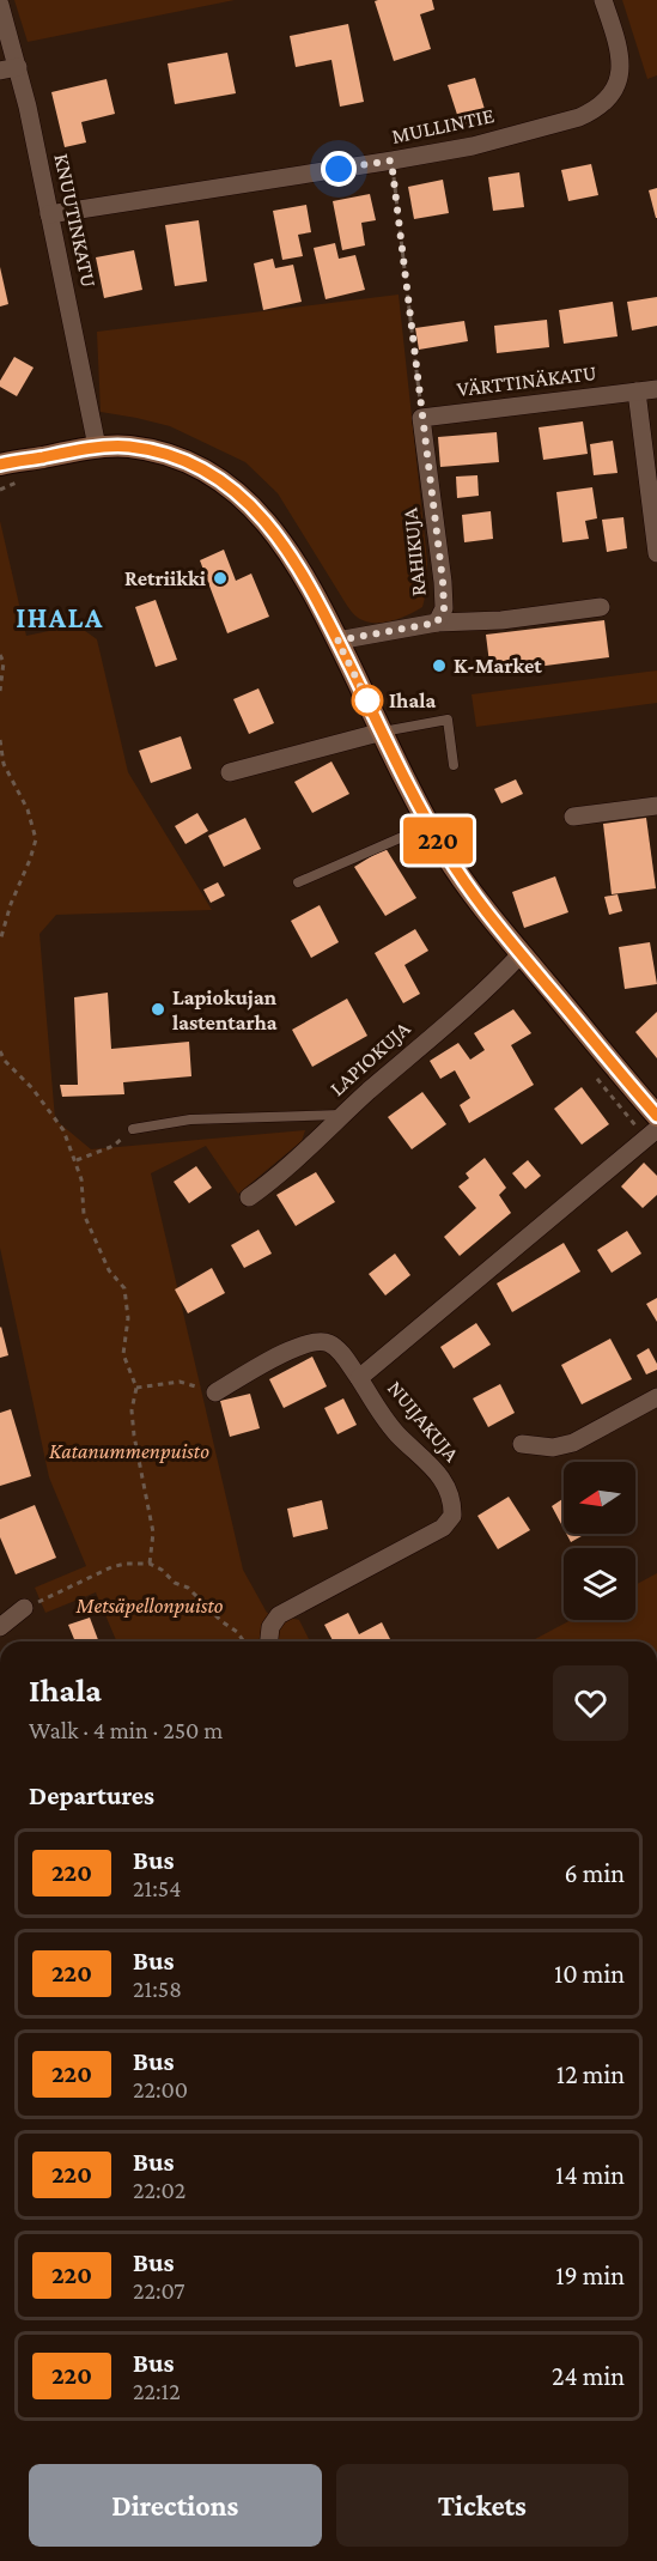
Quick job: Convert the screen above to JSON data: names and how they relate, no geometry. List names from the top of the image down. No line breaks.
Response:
{"streets":{"street":["MULLINTIE","KNUUTINKATU","VÄRTTINÄKATU","RAHIKUJA","LAPIOKUJA","NUIJAKUJA"]},"crossings":[["MULLINTIE","KNUUTINKATU"],["VÄRTTINÄKATU","RAHIKUJA"]],"districts":["IHALA"],"parks":["Katanummenpuisto","Metsäpellonpuisto"],"places":["Retriikki","K-Market","Ihala","Lapiokujan lastentarha"],"lines":["bus line 220"],"north":"left","page":{"on_map":"220","heading":[["Ihala","Walk · 4 min · 250 m"],"Departures"],"list":[{"mark":"220","name":"Bus","note":"21:54","value":"6 min"},{"mark":"220","name":"Bus","note":"21:58","value":"10 min"},{"mark":"220","name":"Bus","note":"22:00","value":"12 min"},{"mark":"220","name":"Bus","note":"22:02","value":"14 min"},{"mark":"220","name":"Bus","note":"22:07","value":"19 min"},{"mark":"220","name":"Bus","note":"22:12","value":"24 min"}],"buttons":["Directions","Tickets"]}}
